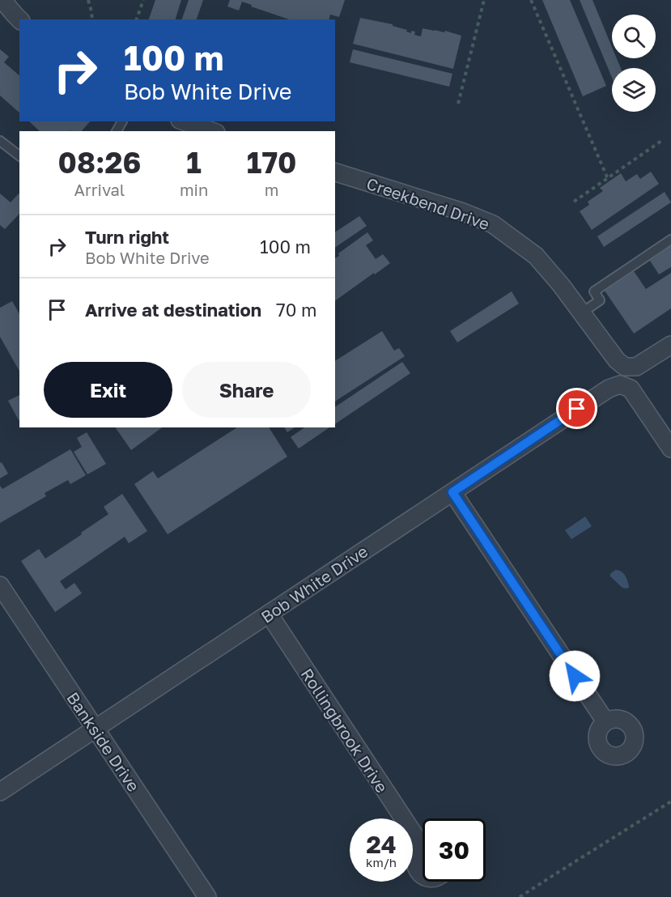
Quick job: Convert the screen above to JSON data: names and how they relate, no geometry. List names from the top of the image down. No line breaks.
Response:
{"streets":{"street":["Creekbend Drive","Bob White Drive","Rollingbrook Drive","Bankside Drive"]},"crossings":[["Bob White Drive","Rollingbrook Drive"],["Bob White Drive","Bankside Drive"]],"page":{"turn":["100 m","Bob White Drive"],"eta":["08:26","Arrival","1","min","170","m"],"list":[{"name":"Turn right","note":"Bob White Drive","value":"100 m"},{"name":"Arrive at destination","value":"70 m"}],"buttons":["Exit","Share"],"speed":"24 km/h","limit":"30"}}
